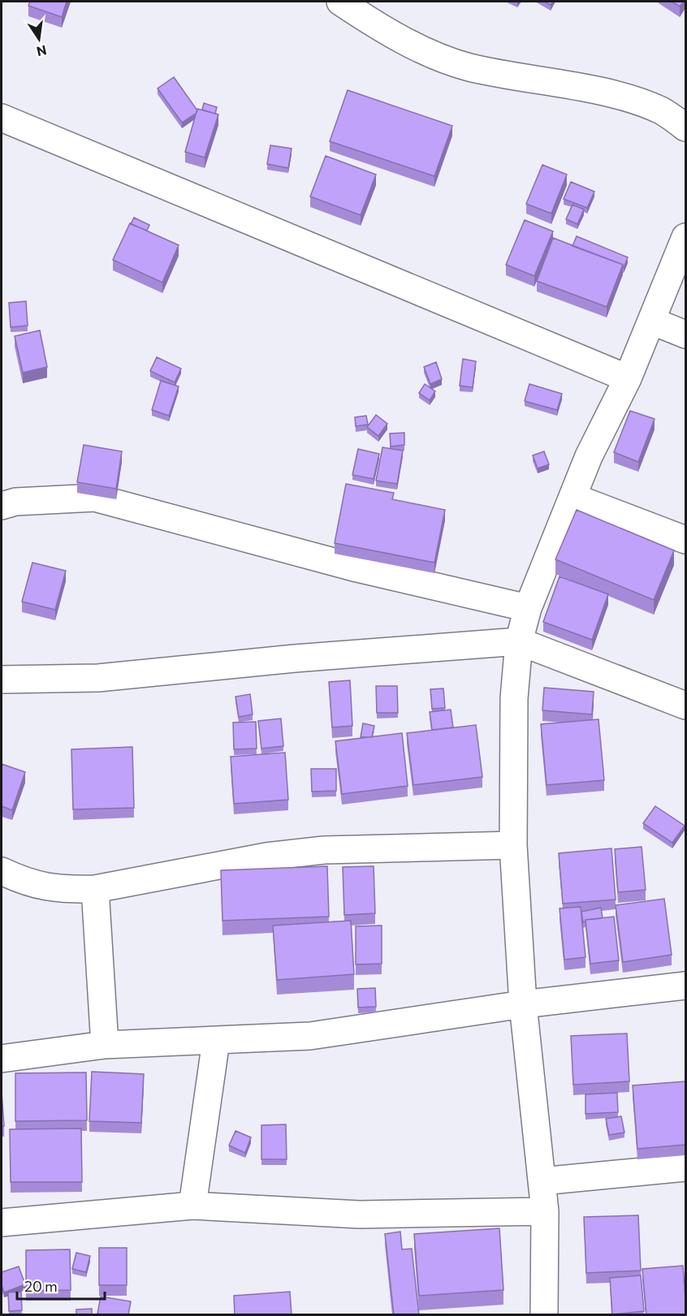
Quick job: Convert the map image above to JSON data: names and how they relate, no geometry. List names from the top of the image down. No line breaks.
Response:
{"scale_bar":"20 m","north":"bottom"}
